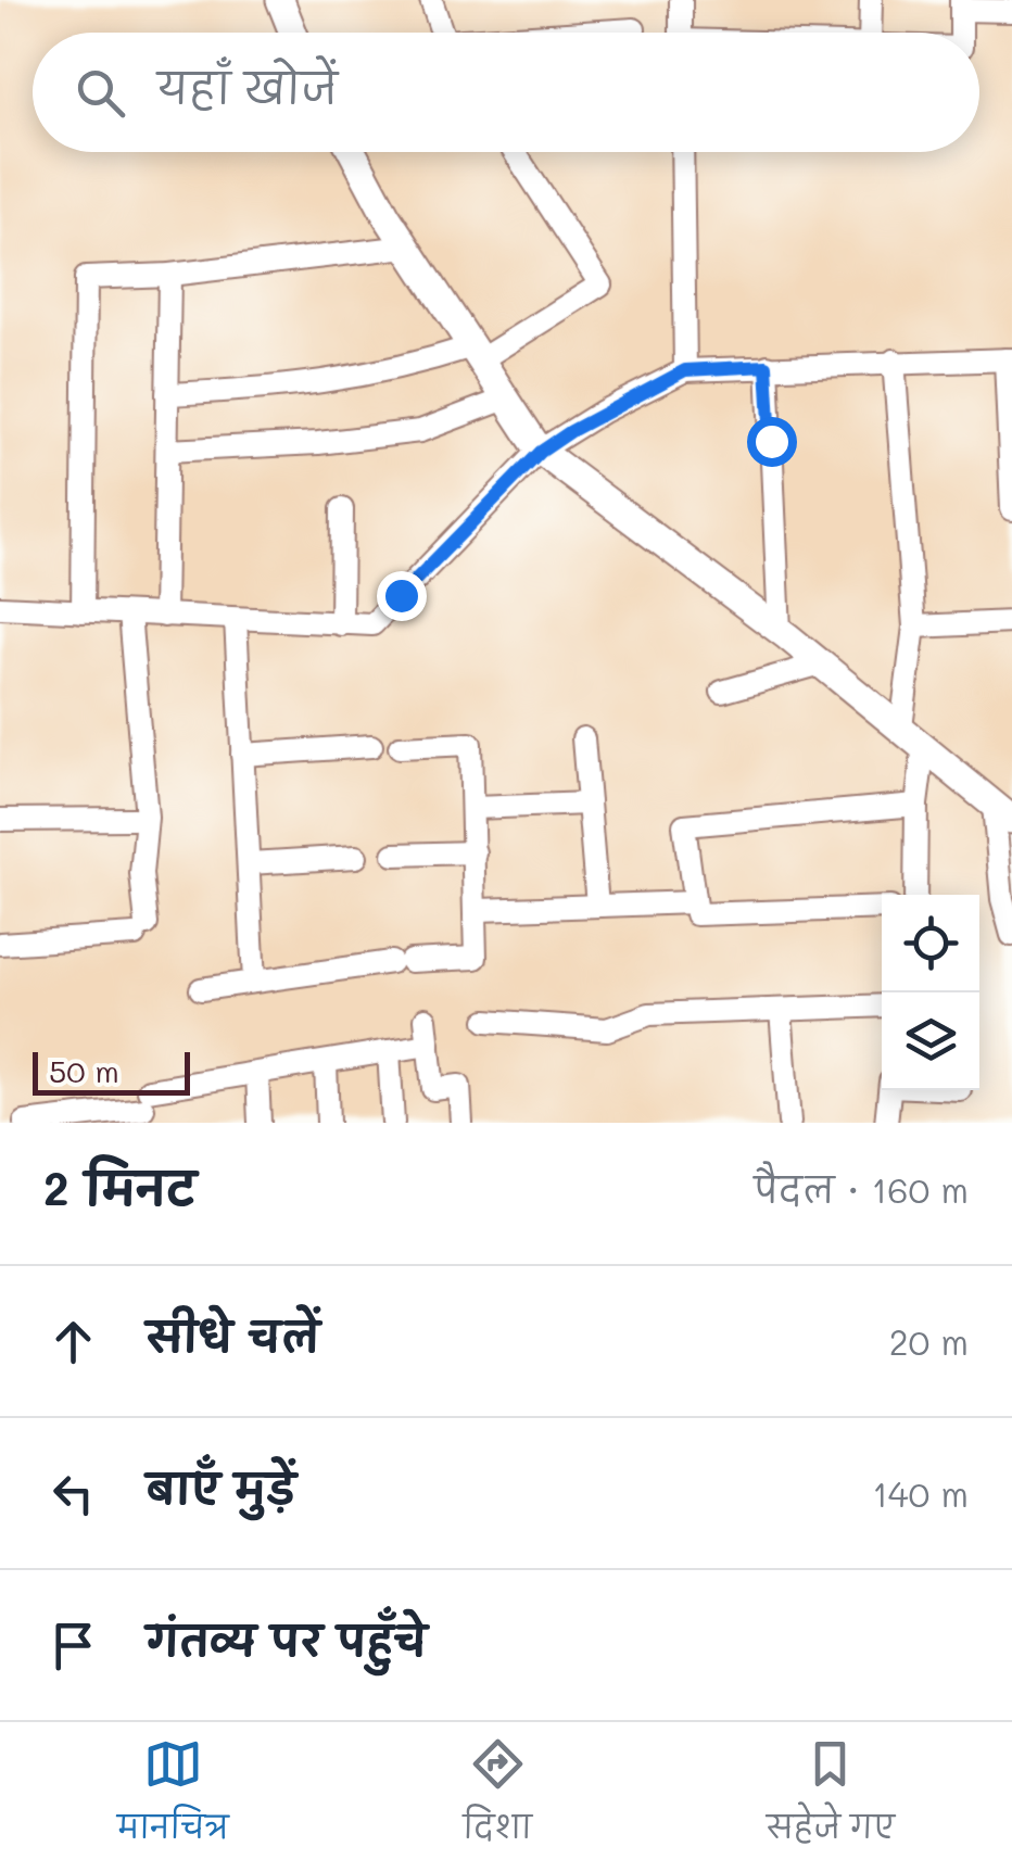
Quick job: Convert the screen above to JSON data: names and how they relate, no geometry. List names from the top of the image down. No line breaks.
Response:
{"scale_bar":"50 m","page":{"search":"यहाँ खोजें","scale":"50 m","heading":["2 मिनट","पैदल · 160 m"],"list":[["सीधे चलें","20 m"],["बाएँ मुड़ें","140 m"],"गंतव्य पर पहुँचे"],"nav":["मानचित्र","दिशा","सहेजे गए"]}}
